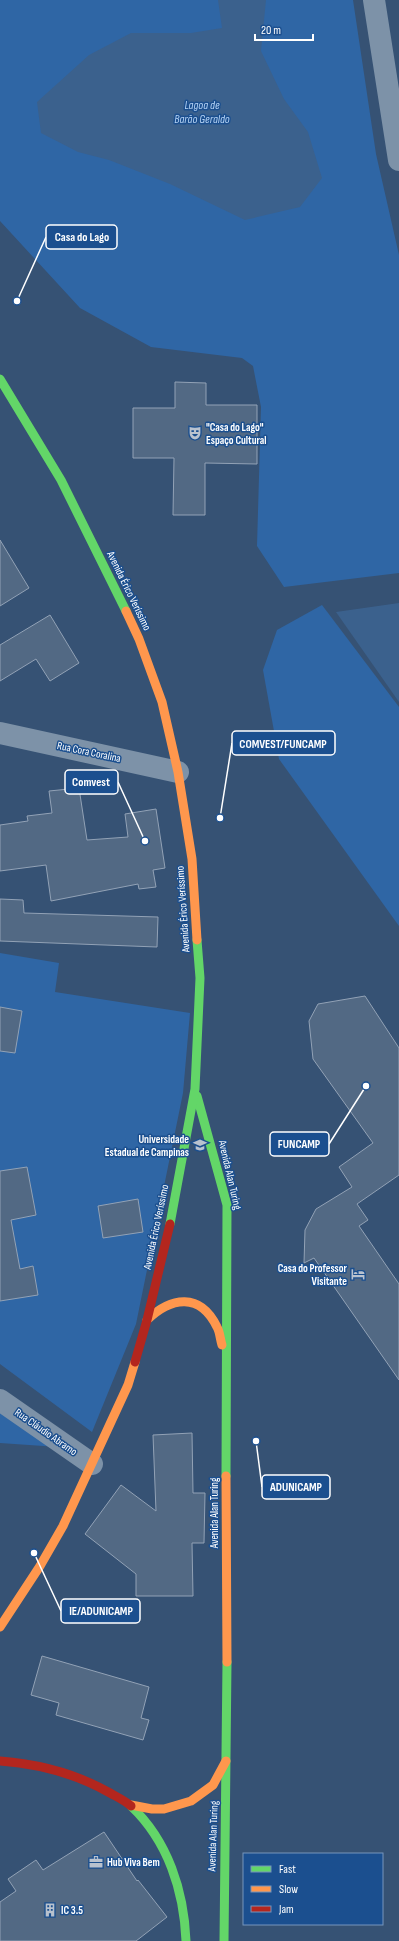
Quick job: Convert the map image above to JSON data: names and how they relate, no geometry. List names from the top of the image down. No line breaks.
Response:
{"streets":{"street":["Avenida Érico Veríssimo","Rua Cora Coralina","Avenida Alan Turing","Rua Cláudio Abramo"]},"crossings":[["Avenida Érico Veríssimo","Rua Cora Coralina"],["Avenida Érico Veríssimo","Avenida Alan Turing"],["Avenida Érico Veríssimo","Rua Cláudio Abramo"]],"water":["Lagoa de Barão Geraldo"],"places":{"other":["Casa do Lago","COMVEST/FUNCAMP","Comvest","FUNCAMP","ADUNICAMP","IE/ADUNICAMP"],"theatre":["\"Casa do Lago\" Espaço Cultural"],"school or university":["Universidade Estadual de Campinas"],"hotel":["Casa do Professor Visitante"],"office":["Hub Viva Bem"],"building":["IC 3.5"]},"legend":["Fast","Slow","Jam"],"scale_bar":"20 m"}
